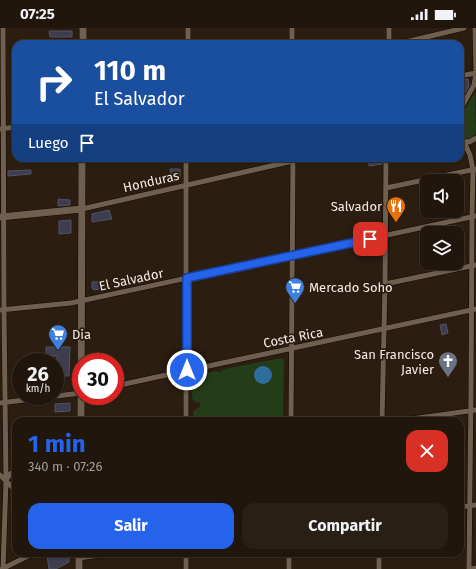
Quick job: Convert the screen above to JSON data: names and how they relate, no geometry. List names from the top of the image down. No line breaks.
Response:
{"streets":{"main road":["Honduras"],"street":["El Salvador","Costa Rica"]},"places":{"restaurant":["Salvador"],"supermarket":["Mercado Soho","Dia"],"church":["San Francisco Javier"]},"page":{"status":"07:25","turn":["110 m","El Salvador"],"then":"Luego","speed":"26 km/h","limit":"30","heading":["1 min","340 m · 07:26"],"buttons":["Salir","Compartir"]}}
